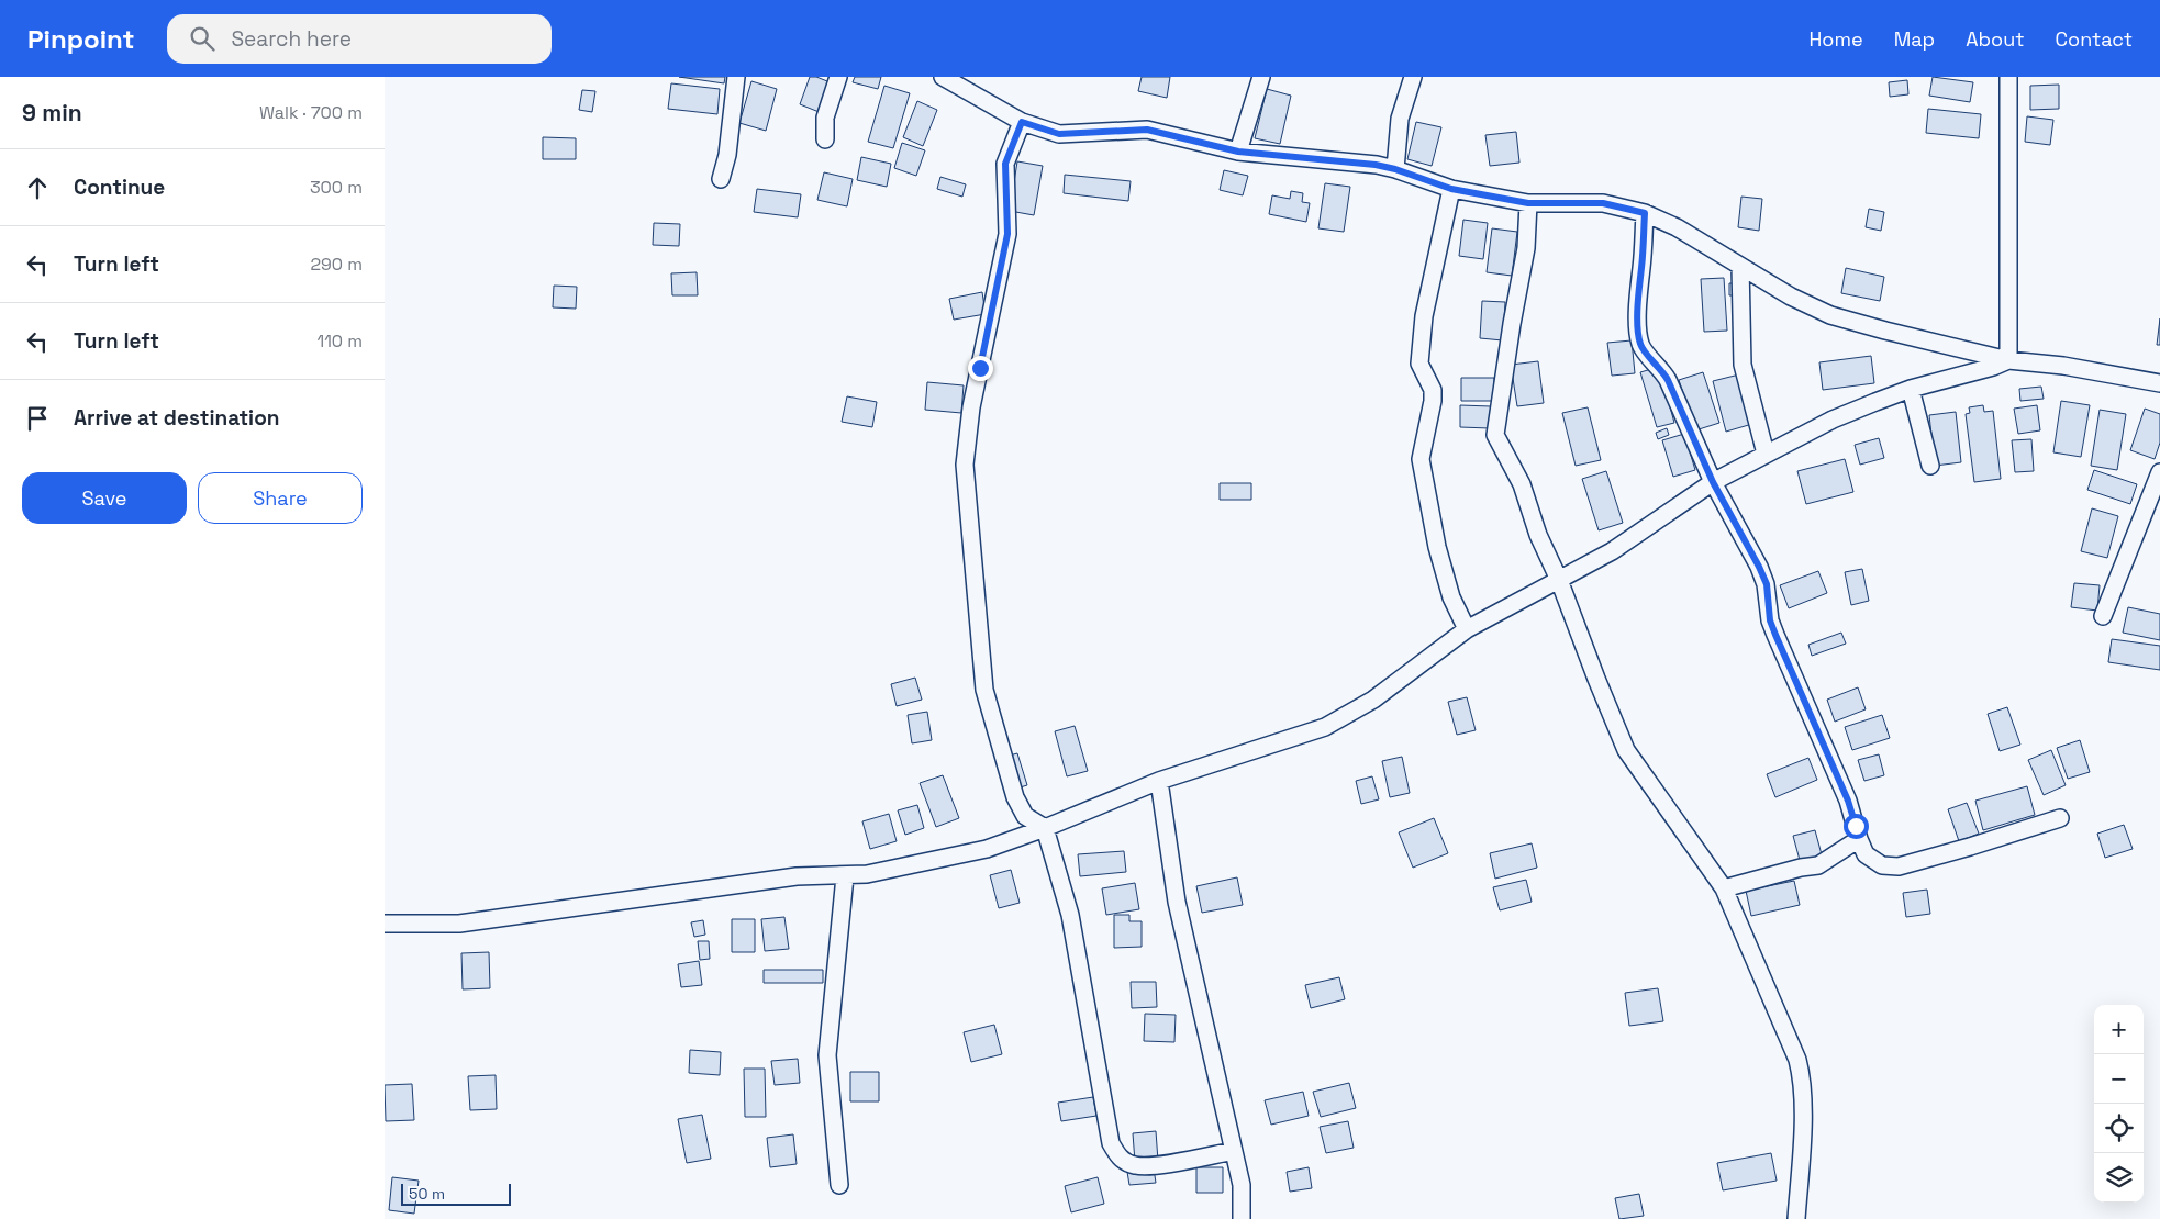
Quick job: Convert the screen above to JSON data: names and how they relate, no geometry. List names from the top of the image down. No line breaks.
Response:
{"scale_bar":"50 m","page":{"header":"Pinpoint","search":"Search here","nav":["Home","Map","About","Contact"],"heading":["9 min","Walk · 700 m"],"list":[["Continue","300 m"],["Turn left","290 m"],["Turn left","110 m"],"Arrive at destination"],"buttons":["Save","Share"],"map_buttons":["+","−"],"scale":"50 m"}}
